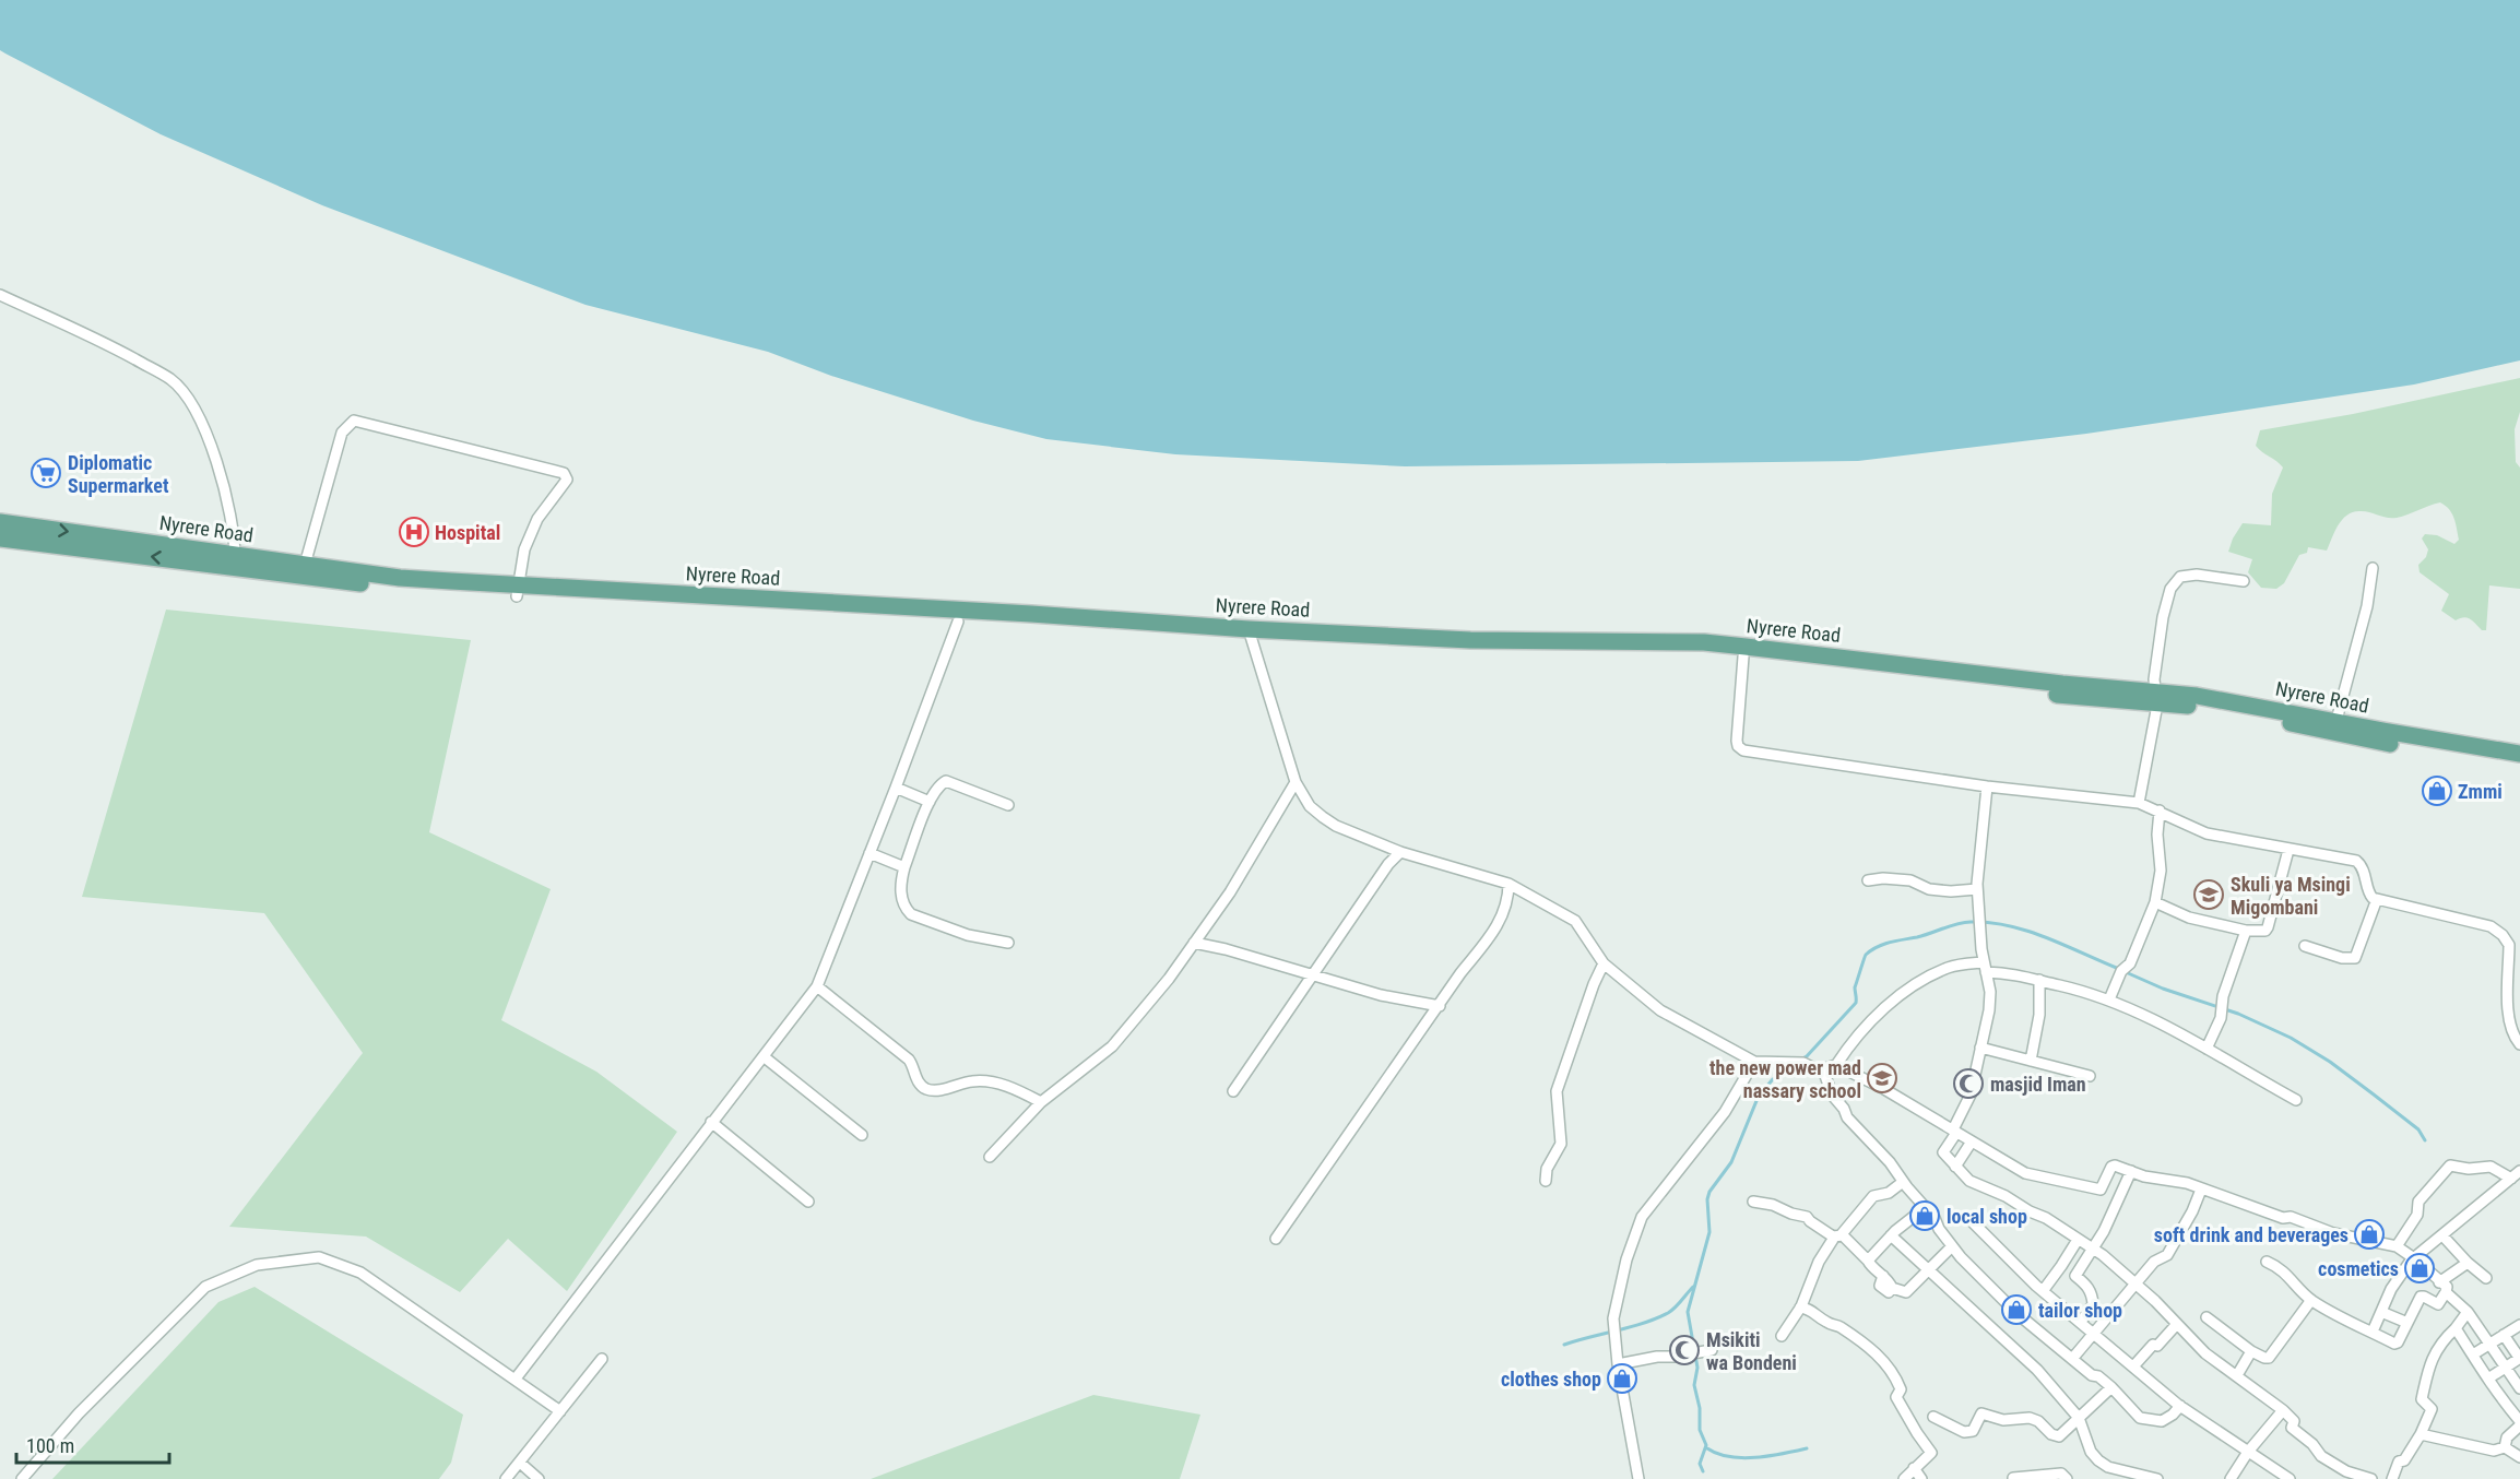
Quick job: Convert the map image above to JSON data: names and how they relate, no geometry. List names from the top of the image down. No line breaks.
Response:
{"streets":{"main road":["Nyrere Road"]},"places":{"supermarket":["Diplomatic Supermarket"],"hospital":["Hospital"],"shop":["Zmmi","local shop","soft drink and beverages","cosmetics","tailor shop","clothes shop"],"school or university":["Skuli ya Msingi Migombani","the new power mad nassary school"],"mosque":["masjid Iman","Msikiti wa Bondeni"]},"scale_bar":"100 m"}
